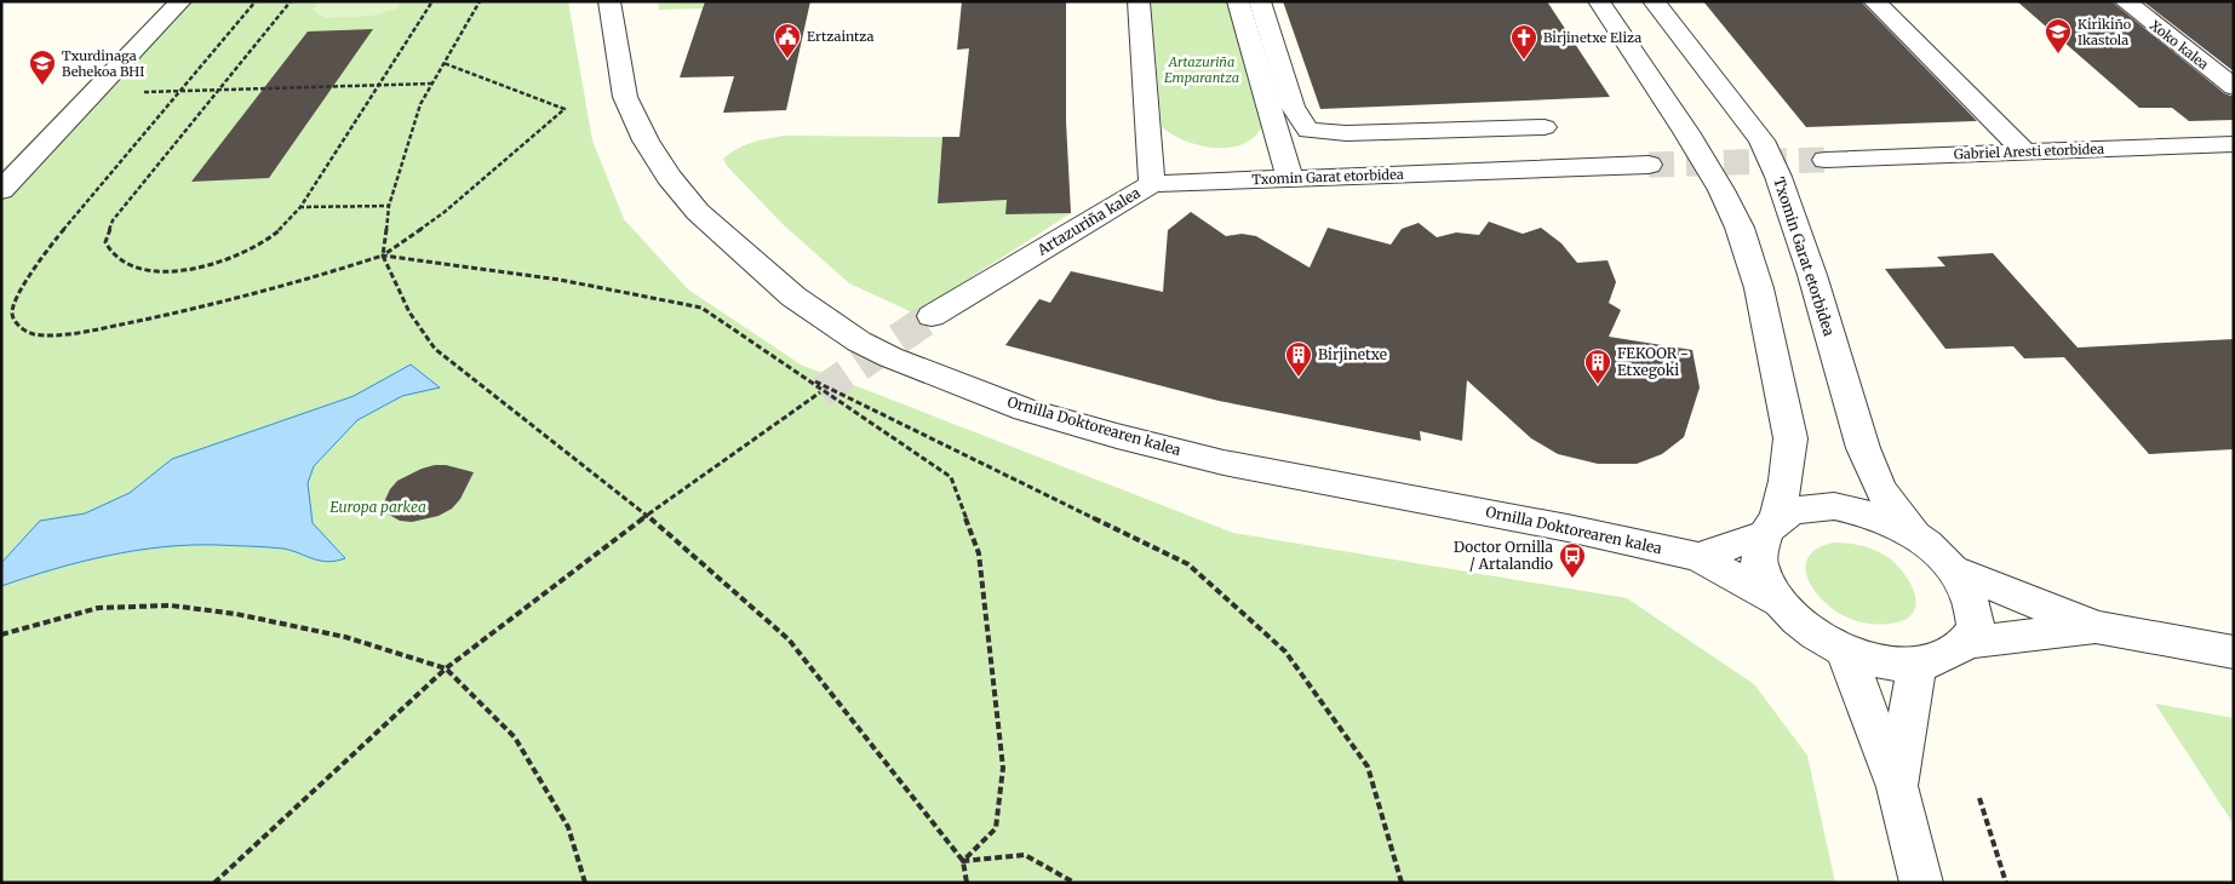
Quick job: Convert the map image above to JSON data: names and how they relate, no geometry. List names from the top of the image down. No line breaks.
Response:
{"streets":{"street":["Xoko kalea","Gabriel Aresti etorbidea","Txomin Garat etorbidea","Artazuriña kalea","Ornilla Doktorearen kalea"]},"crossings":[["Txomin Garat etorbidea","Artazuriña kalea"],["Txomin Garat etorbidea","Ornilla Doktorearen kalea"]],"parks":["Artazuriña Emparantza","Europa parkea"],"places":{"school or university":["Kirikiño Ikastola","Txurdinaga Behekoa BHI"],"public building":["Ertzaintza"],"church":["Birjinetxe Eliza"],"building":["Birjinetxe","FEKOOR - Etxegoki"],"bus stop":["Doctor Ornilla / Artalandio"]}}
